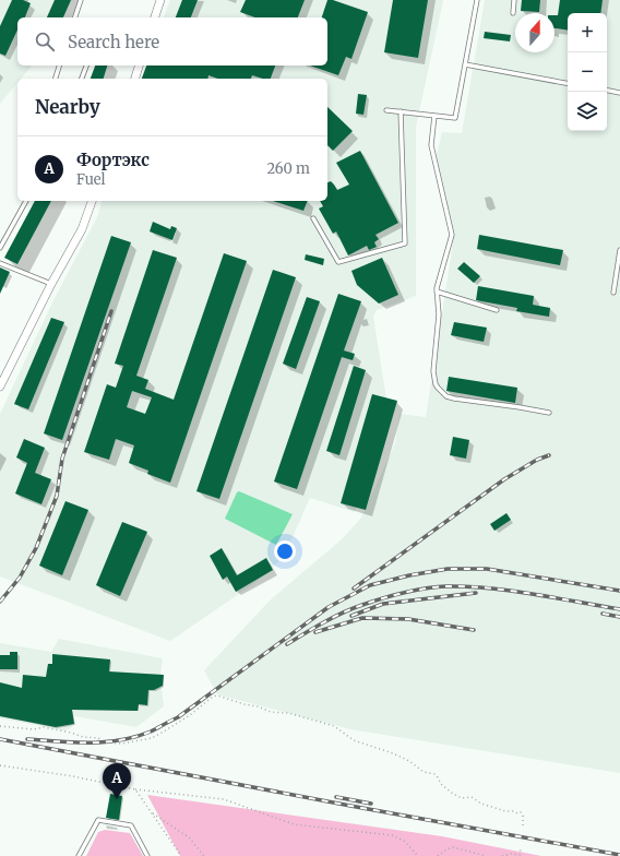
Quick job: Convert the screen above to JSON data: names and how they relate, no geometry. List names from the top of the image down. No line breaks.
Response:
{"north":"top","page":{"map_buttons":["+","−"],"search":"Search here","heading":"Nearby","list":[{"mark":"A","name":"Фортэкс","note":"Fuel","value":"260 m"}],"pins":"A"}}
